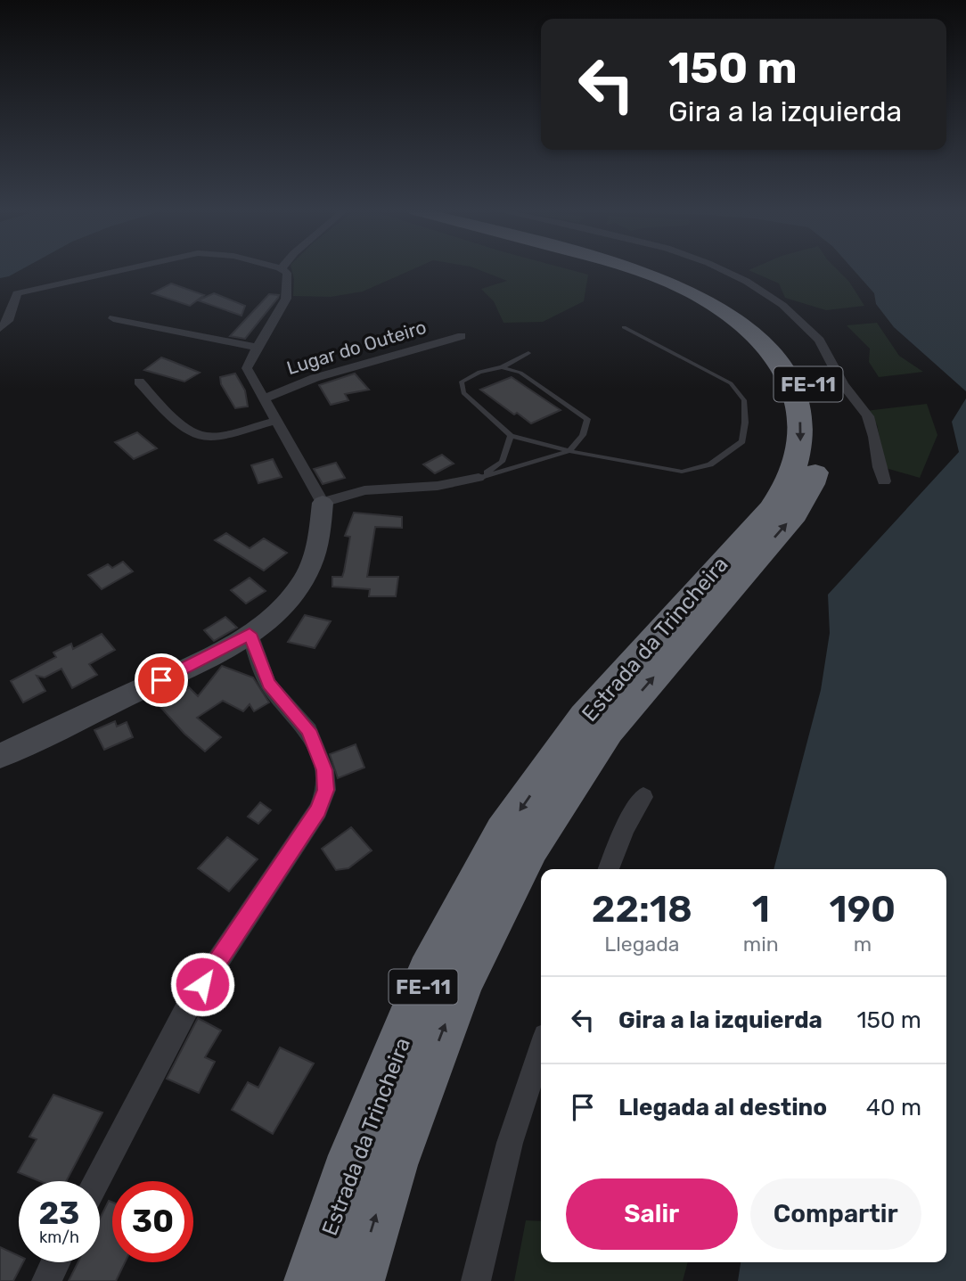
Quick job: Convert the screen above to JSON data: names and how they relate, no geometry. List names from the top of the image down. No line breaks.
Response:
{"streets":{"highway":["FE-11","Estrada da Trincheira"],"street":["Lugar do Outeiro"]},"page":{"turn":["150 m","Gira a la izquierda"],"eta":["22:18","Llegada","1","min","190","m"],"list":[{"name":"Gira a la izquierda","value":"150 m"},{"name":"Llegada al destino","value":"40 m"}],"buttons":["Salir","Compartir"],"speed":"23 km/h","limit":"30"}}
